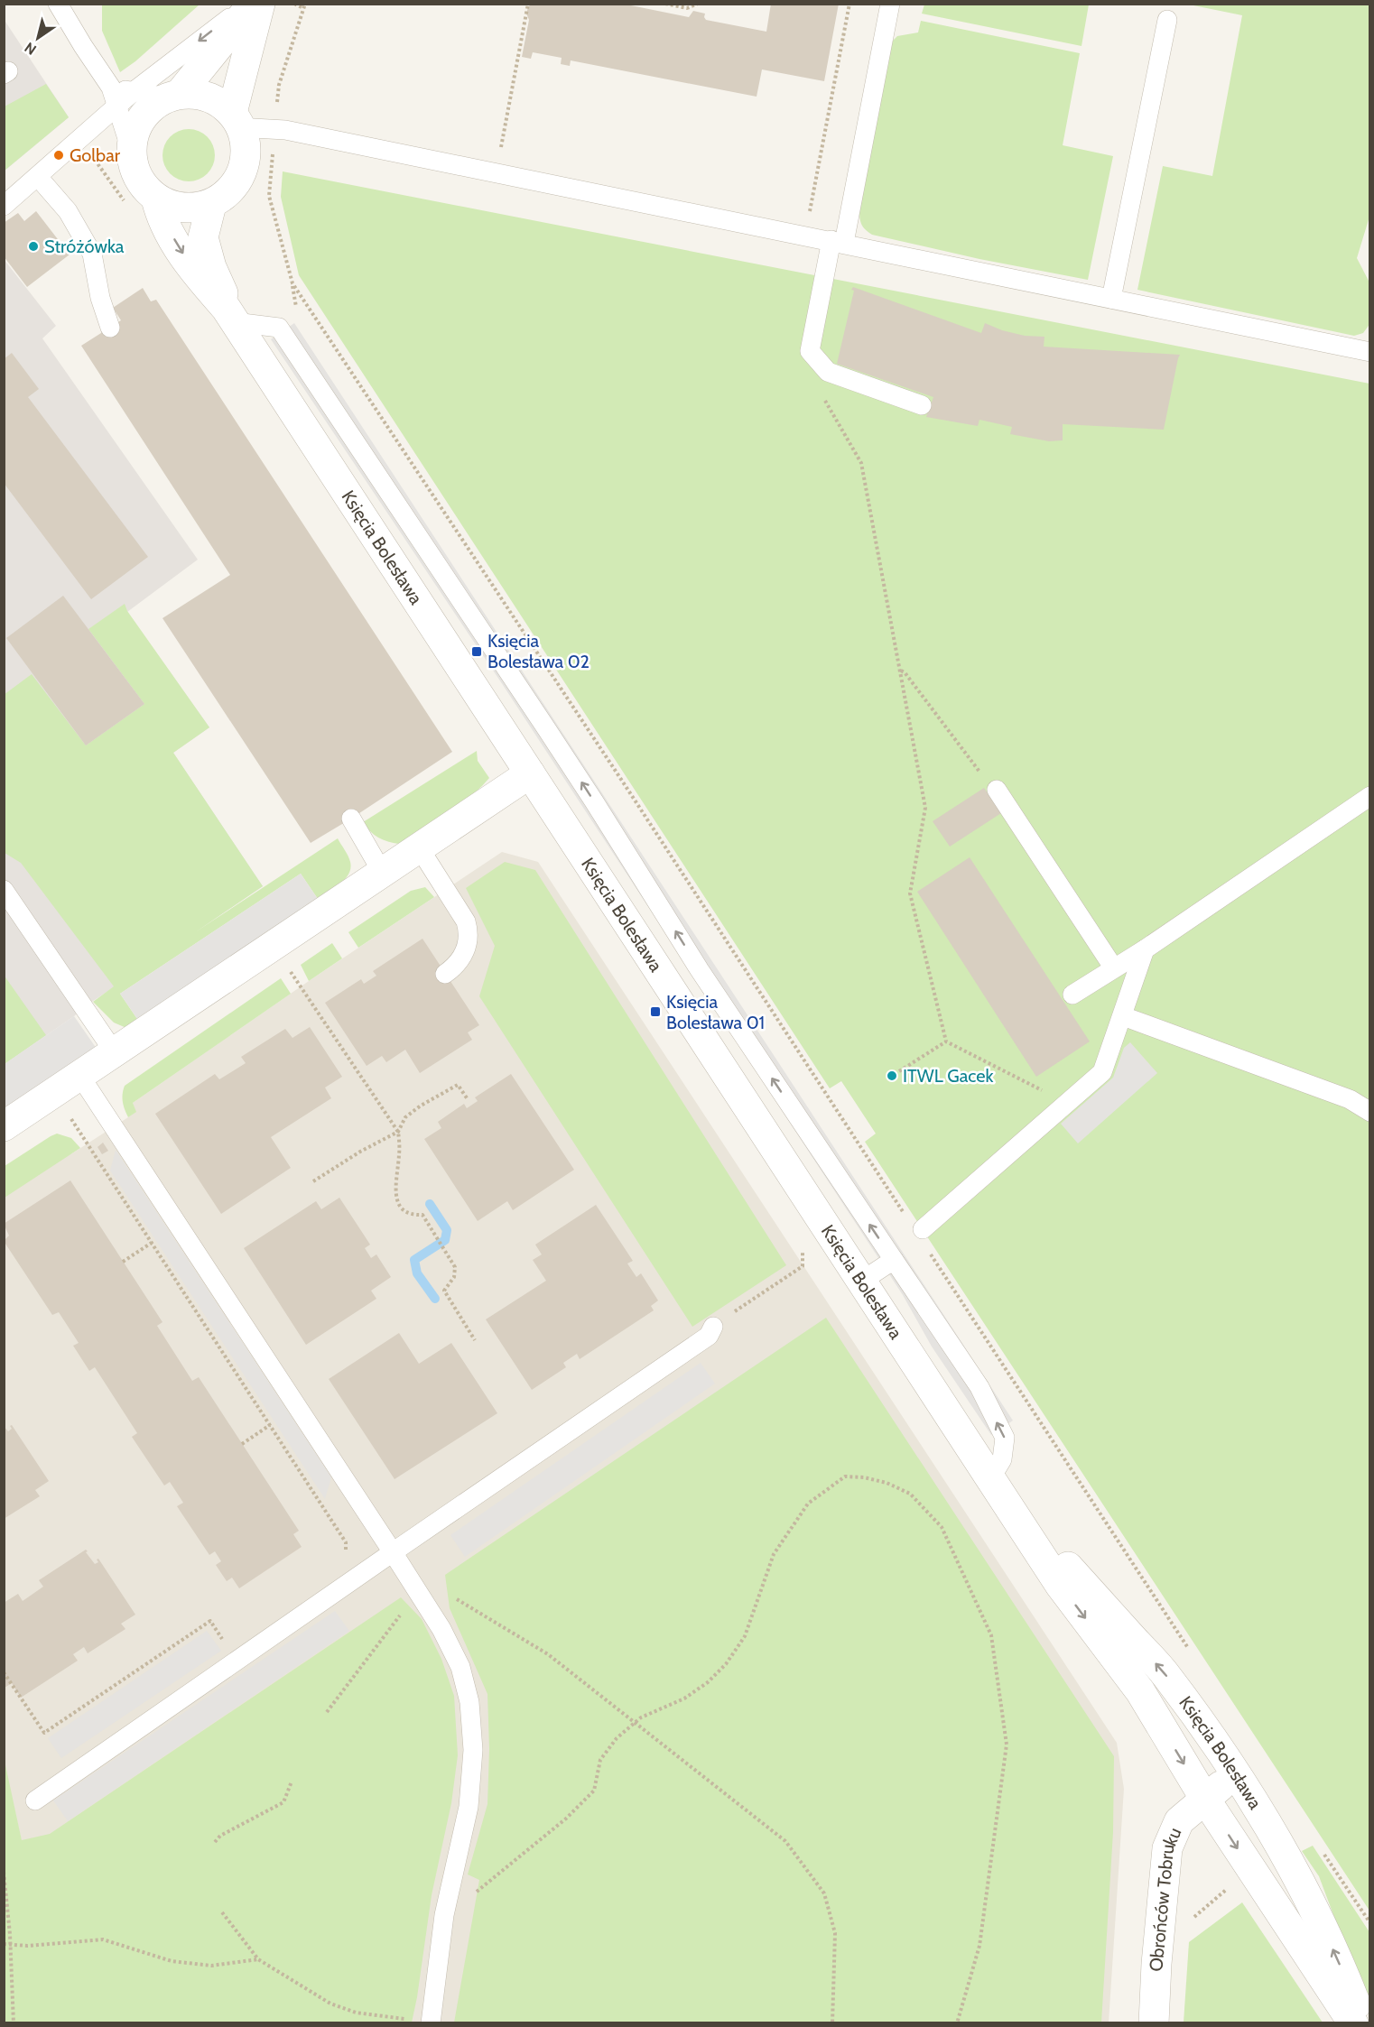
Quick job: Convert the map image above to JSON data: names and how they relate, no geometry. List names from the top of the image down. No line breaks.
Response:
{"streets":{"street":["Księcia Bolesława","Obrońców Tobruku"]},"crossings":[["Księcia Bolesława","Obrońców Tobruku"]],"places":{"other":["Golbar","Stróżówka","ITWL Gacek"],"transit":["Księcia Bolesława 02","Księcia Bolesława 01"]},"north":"bottom left"}
